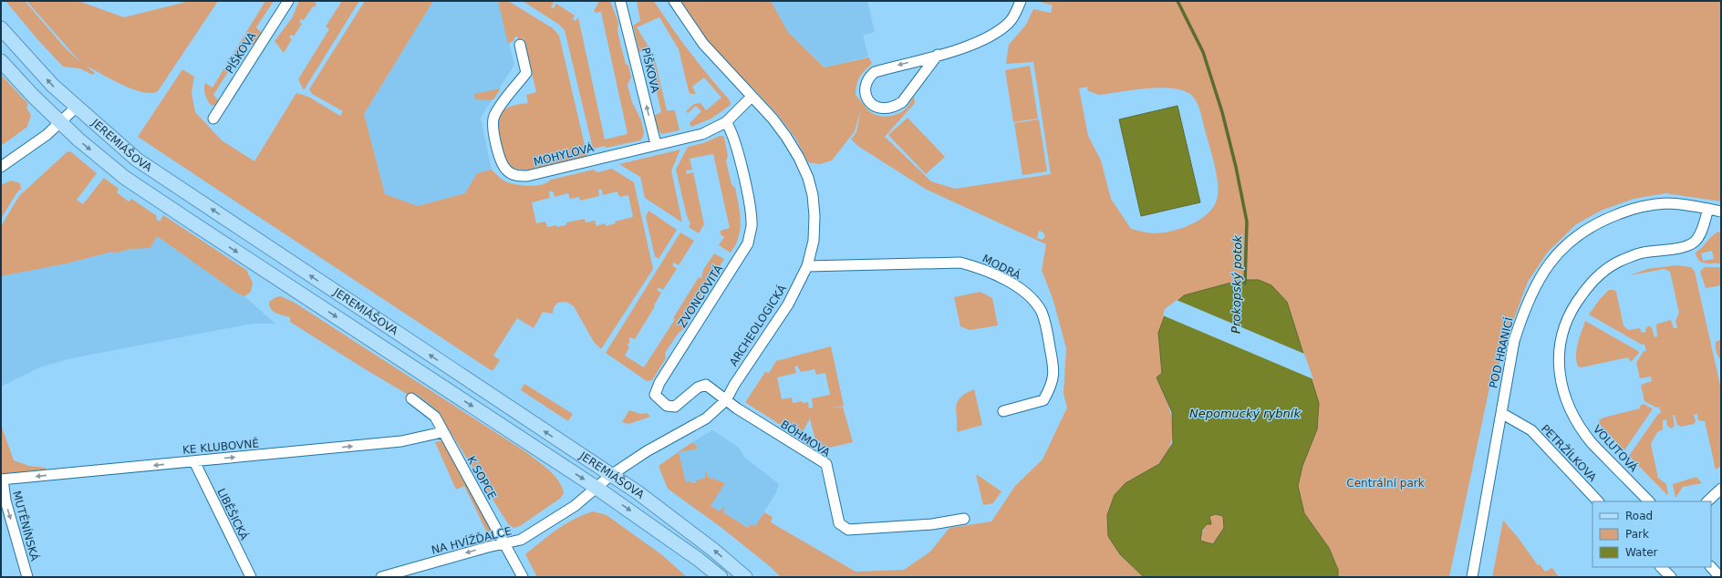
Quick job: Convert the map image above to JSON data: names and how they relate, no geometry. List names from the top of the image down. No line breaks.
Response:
{"streets":{"main road":["JEREMIÁŠOVA"],"street":["PÍŠKOVA","MOHYLOVÁ","MODRÁ","ZVONCOVITÁ","ARCHEOLOGICKÁ","POD HRANICÍ","BÖHMOVA","KE KLUBOVNĚ","VOLUTOVÁ","PETRŽÍLKOVA","K SOPCE","LIBĚŠICKÁ","MUTĚNÍNSKÁ","NA HVÍŽĎALCE"]},"crossings":[["PÍŠKOVA","MOHYLOVÁ"],["JEREMIÁŠOVA","ARCHEOLOGICKÁ"],["JEREMIÁŠOVA","NA HVÍŽĎALCE"],["MOHYLOVÁ","ZVONCOVITÁ"],["MOHYLOVÁ","ARCHEOLOGICKÁ"],["MODRÁ","ARCHEOLOGICKÁ"],["ZVONCOVITÁ","ARCHEOLOGICKÁ"],["ZVONCOVITÁ","BÖHMOVA"],["ARCHEOLOGICKÁ","BÖHMOVA"],["ARCHEOLOGICKÁ","NA HVÍŽĎALCE"],["POD HRANICÍ","VOLUTOVÁ"],["POD HRANICÍ","PETRŽÍLKOVA"],["KE KLUBOVNĚ","K SOPCE"],["KE KLUBOVNĚ","LIBĚŠICKÁ"],["KE KLUBOVNĚ","MUTĚNÍNSKÁ"],["K SOPCE","NA HVÍŽĎALCE"]],"one_way":["PÍŠKOVA","MUTĚNÍNSKÁ","NA HVÍŽĎALCE"],"water":["Prokopský potok","Nepomucký rybník"],"parks":["Centrální park"],"legend":["Road","Park","Water"]}
